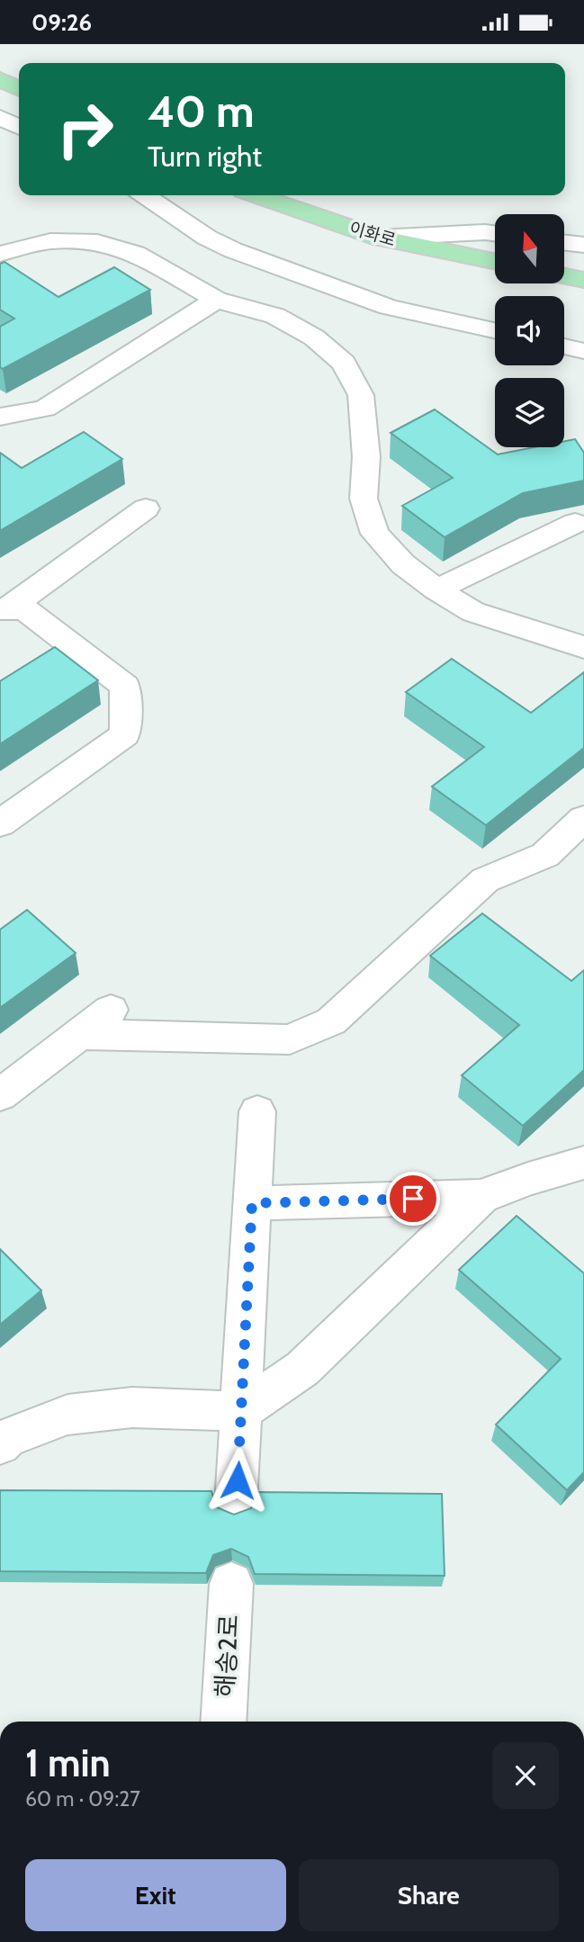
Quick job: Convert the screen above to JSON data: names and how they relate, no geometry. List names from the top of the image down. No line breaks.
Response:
{"streets":{"main road":["이화로"],"street":["해송2로"]},"north":"top","page":{"status":"09:26","turn":["40 m","Turn right"],"heading":["1 min","60 m · 09:27"],"buttons":["Exit","Share"]}}
